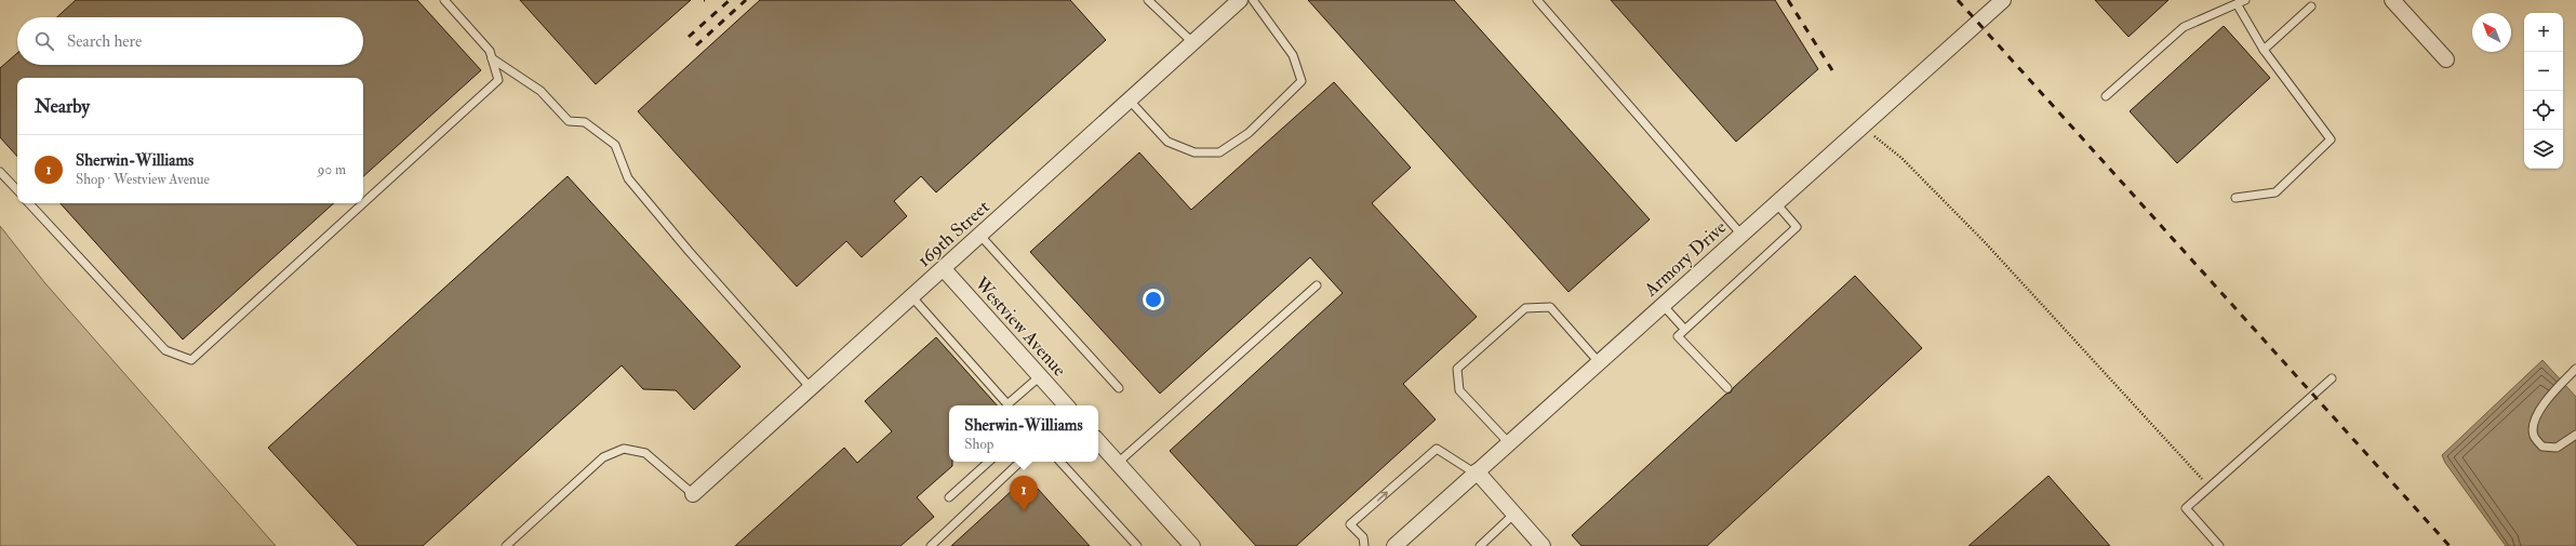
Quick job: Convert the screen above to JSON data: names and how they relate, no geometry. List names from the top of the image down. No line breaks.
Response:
{"streets":{"street":["169th Street","Armory Drive","Westview Avenue"]},"crossings":[["169th Street","Westview Avenue"]],"north":"top left","page":{"map_buttons":["+","−"],"search":"Search here","heading":"Nearby","list":[{"mark":"1","name":"Sherwin-Williams","note":"Shop · Westview Avenue","value":"90 m"}],"popup":["Sherwin-Williams","Shop"],"pins":"1"}}
